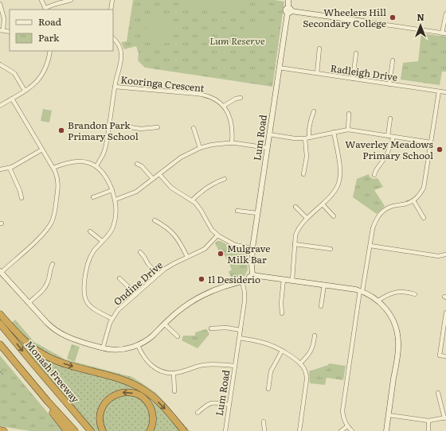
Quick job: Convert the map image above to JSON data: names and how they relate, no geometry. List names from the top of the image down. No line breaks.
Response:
{"streets":{"highway":["Monash Freeway"],"street":["Radleigh Drive","Kooringa Crescent","Lum Road","Ondine Drive"]},"crossings":[["Radleigh Drive","Lum Road"]],"parks":["Lum Reserve"],"places":["Wheelers Hill Secondary College","Brandon Park Primary School","Waverley Meadows Primary School","Mulgrave Milk Bar","Il Desiderio"],"legend":["Road","Park"],"north":"top"}
